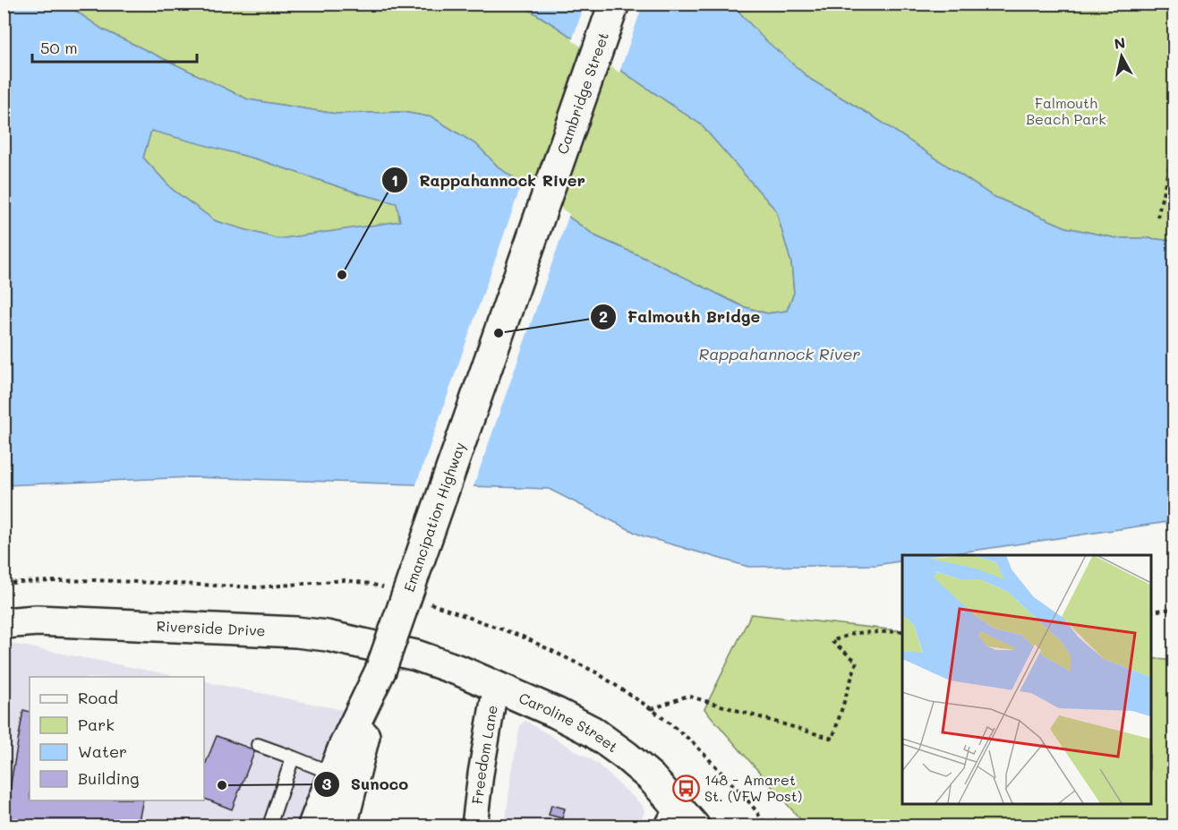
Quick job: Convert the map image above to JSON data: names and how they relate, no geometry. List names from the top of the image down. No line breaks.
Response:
{"streets":{"main road":["Cambridge Street","Emancipation Highway","Riverside Drive","Caroline Street"],"street":["Freedom Lane"]},"crossings":[["Cambridge Street","Emancipation Highway"],["Riverside Drive","Caroline Street"],["Caroline Street","Freedom Lane"]],"water":["Rappahannock River"],"parks":["Falmouth Beach Park"],"places":{"other":["Rappahannock River","Falmouth Bridge","Sunoco"],"bus stop":["148 - Amaret St. (VFW Post)"]},"legend":["Road","Park","Water","Building"],"scale_bar":"50 m","north":"top"}
